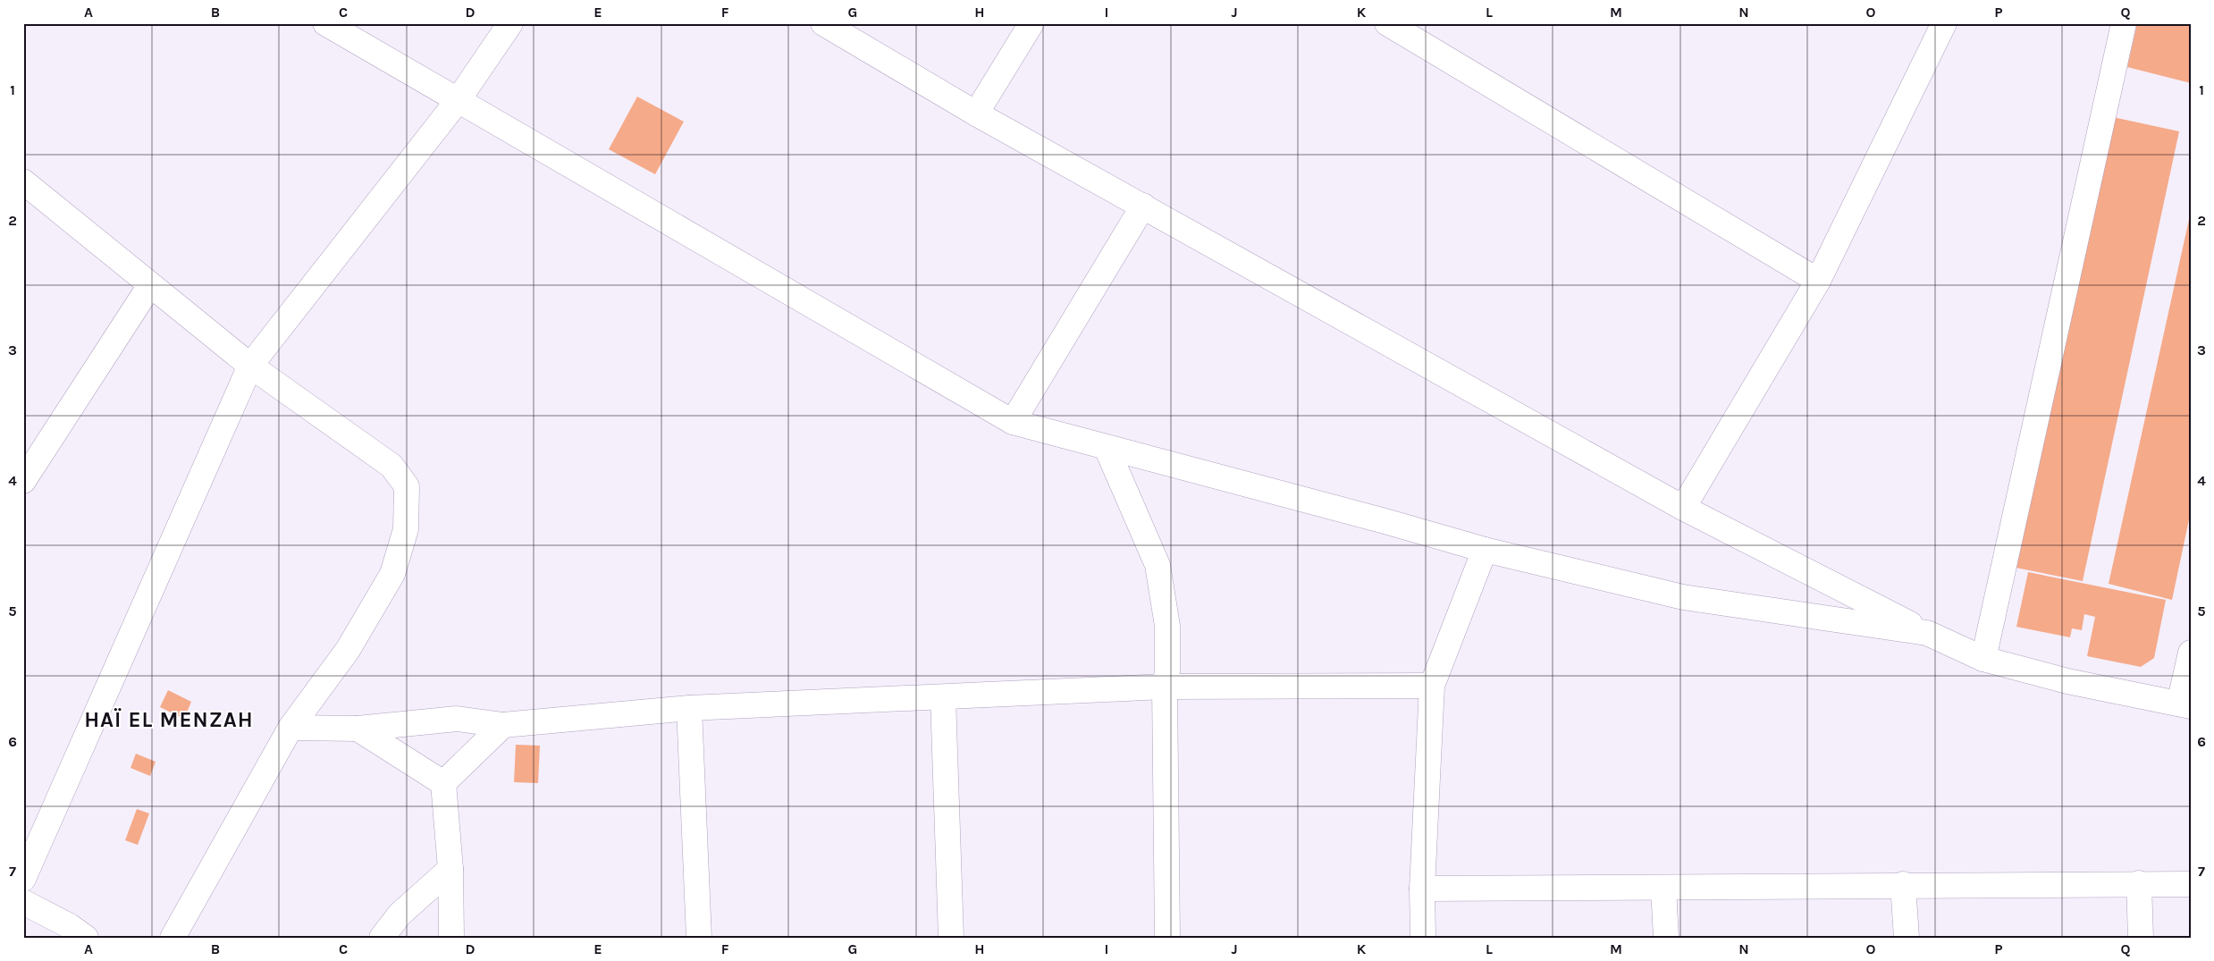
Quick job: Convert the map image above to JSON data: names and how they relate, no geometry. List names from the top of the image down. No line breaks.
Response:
{"districts":["HAÏ EL MENZAH"],"grid":{"columns":["A","B","C","D","E","F","G","H","I","J","K","L","M","N","O","P","Q"],"rows":["1","2","3","4","5","6","7"]}}
